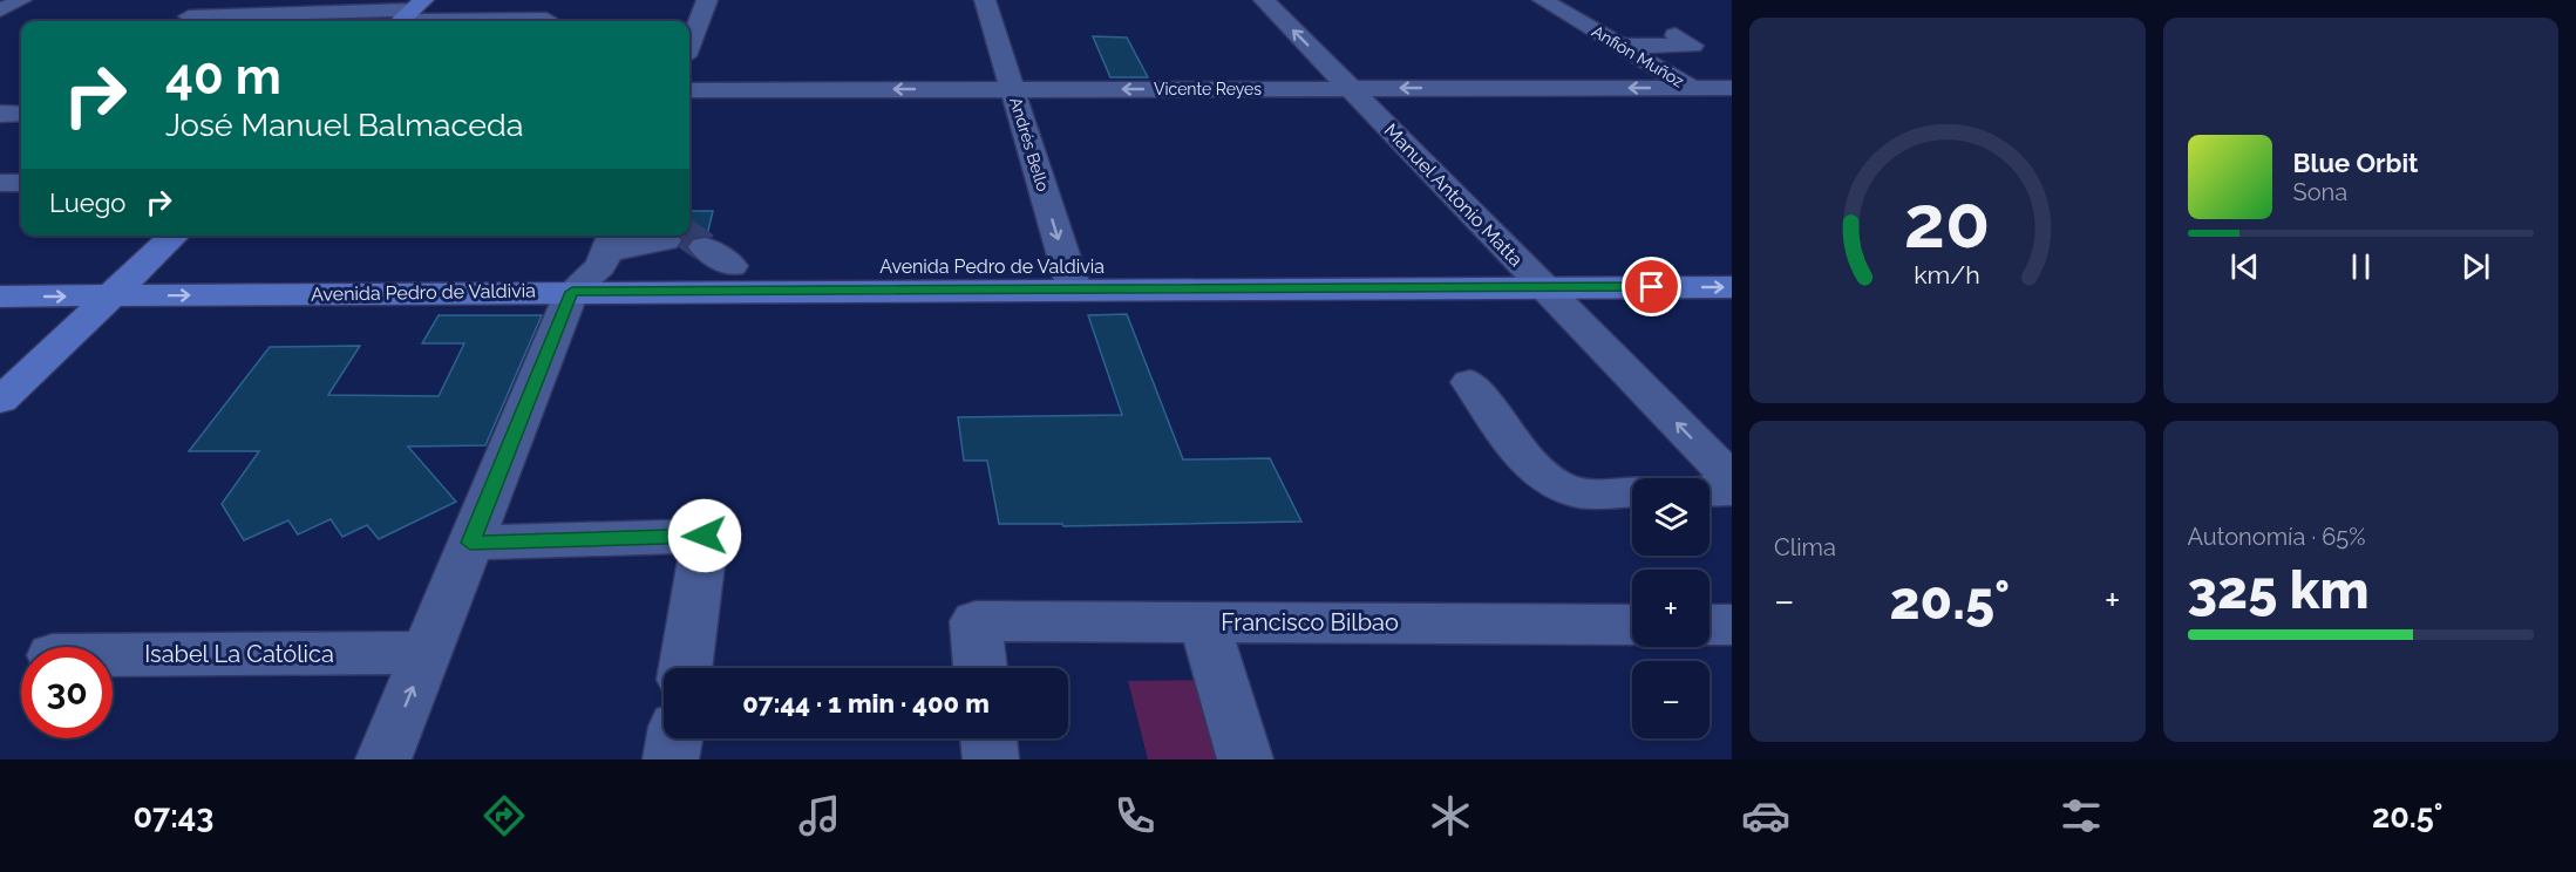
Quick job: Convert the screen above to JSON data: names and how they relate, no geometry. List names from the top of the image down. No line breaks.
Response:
{"streets":{"main road":["Avenida Pedro de Valdivia"],"street":["Anfión Muñoz","Vicente Reyes","Andrés Bello","Manuel Antonio Matta","Francisco Bilbao","Isabel La Católica"]},"crossings":[["Anfión Muñoz","Vicente Reyes"],["Vicente Reyes","Andrés Bello"],["Vicente Reyes","Manuel Antonio Matta"],["Andrés Bello","Avenida Pedro de Valdivia"],["Manuel Antonio Matta","Avenida Pedro de Valdivia"]],"one_way":["Vicente Reyes","Andrés Bello"],"page":{"turn":["40 m","José Manuel Balmaceda"],"song":["Blue Orbit","Sona"],"then":"Luego","tile":["Clima",["Autonomía · 65%","325 km"]],"map_buttons":["+","−"],"heat":["−","20.5°","+"],"limit":"30","trip":"07:44 · 1 min · 400 m","tabs":["07:43","20.5°"],"gauge":["20","km/h"]}}
